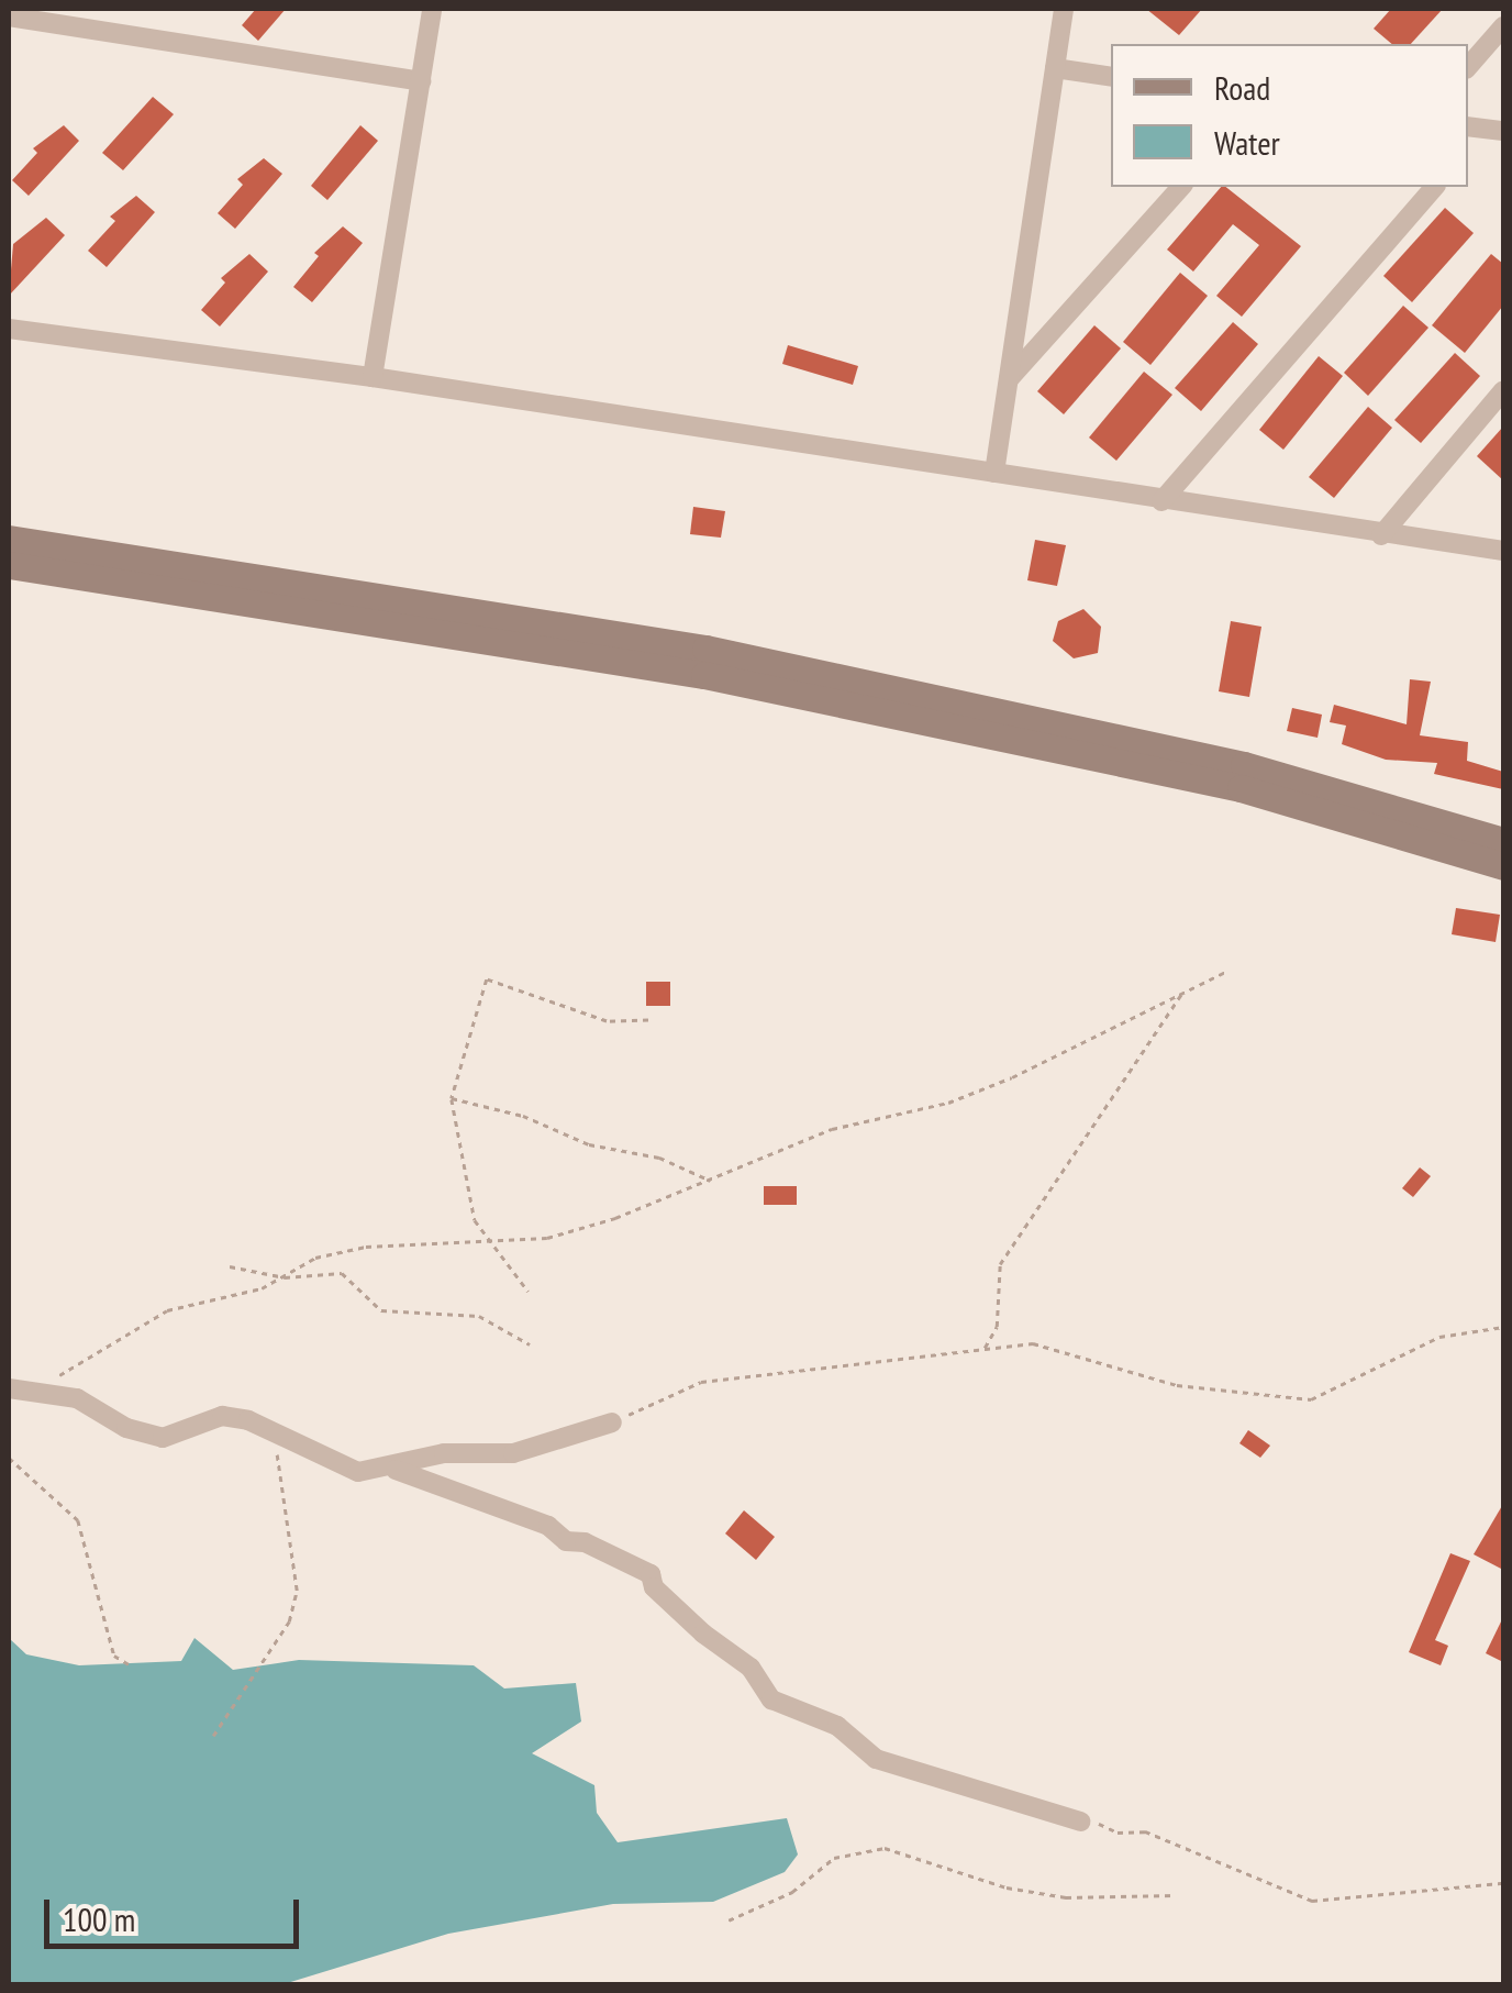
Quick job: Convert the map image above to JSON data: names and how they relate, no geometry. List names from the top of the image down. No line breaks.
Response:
{"legend":["Road","Water"],"scale_bar":"100 m"}
